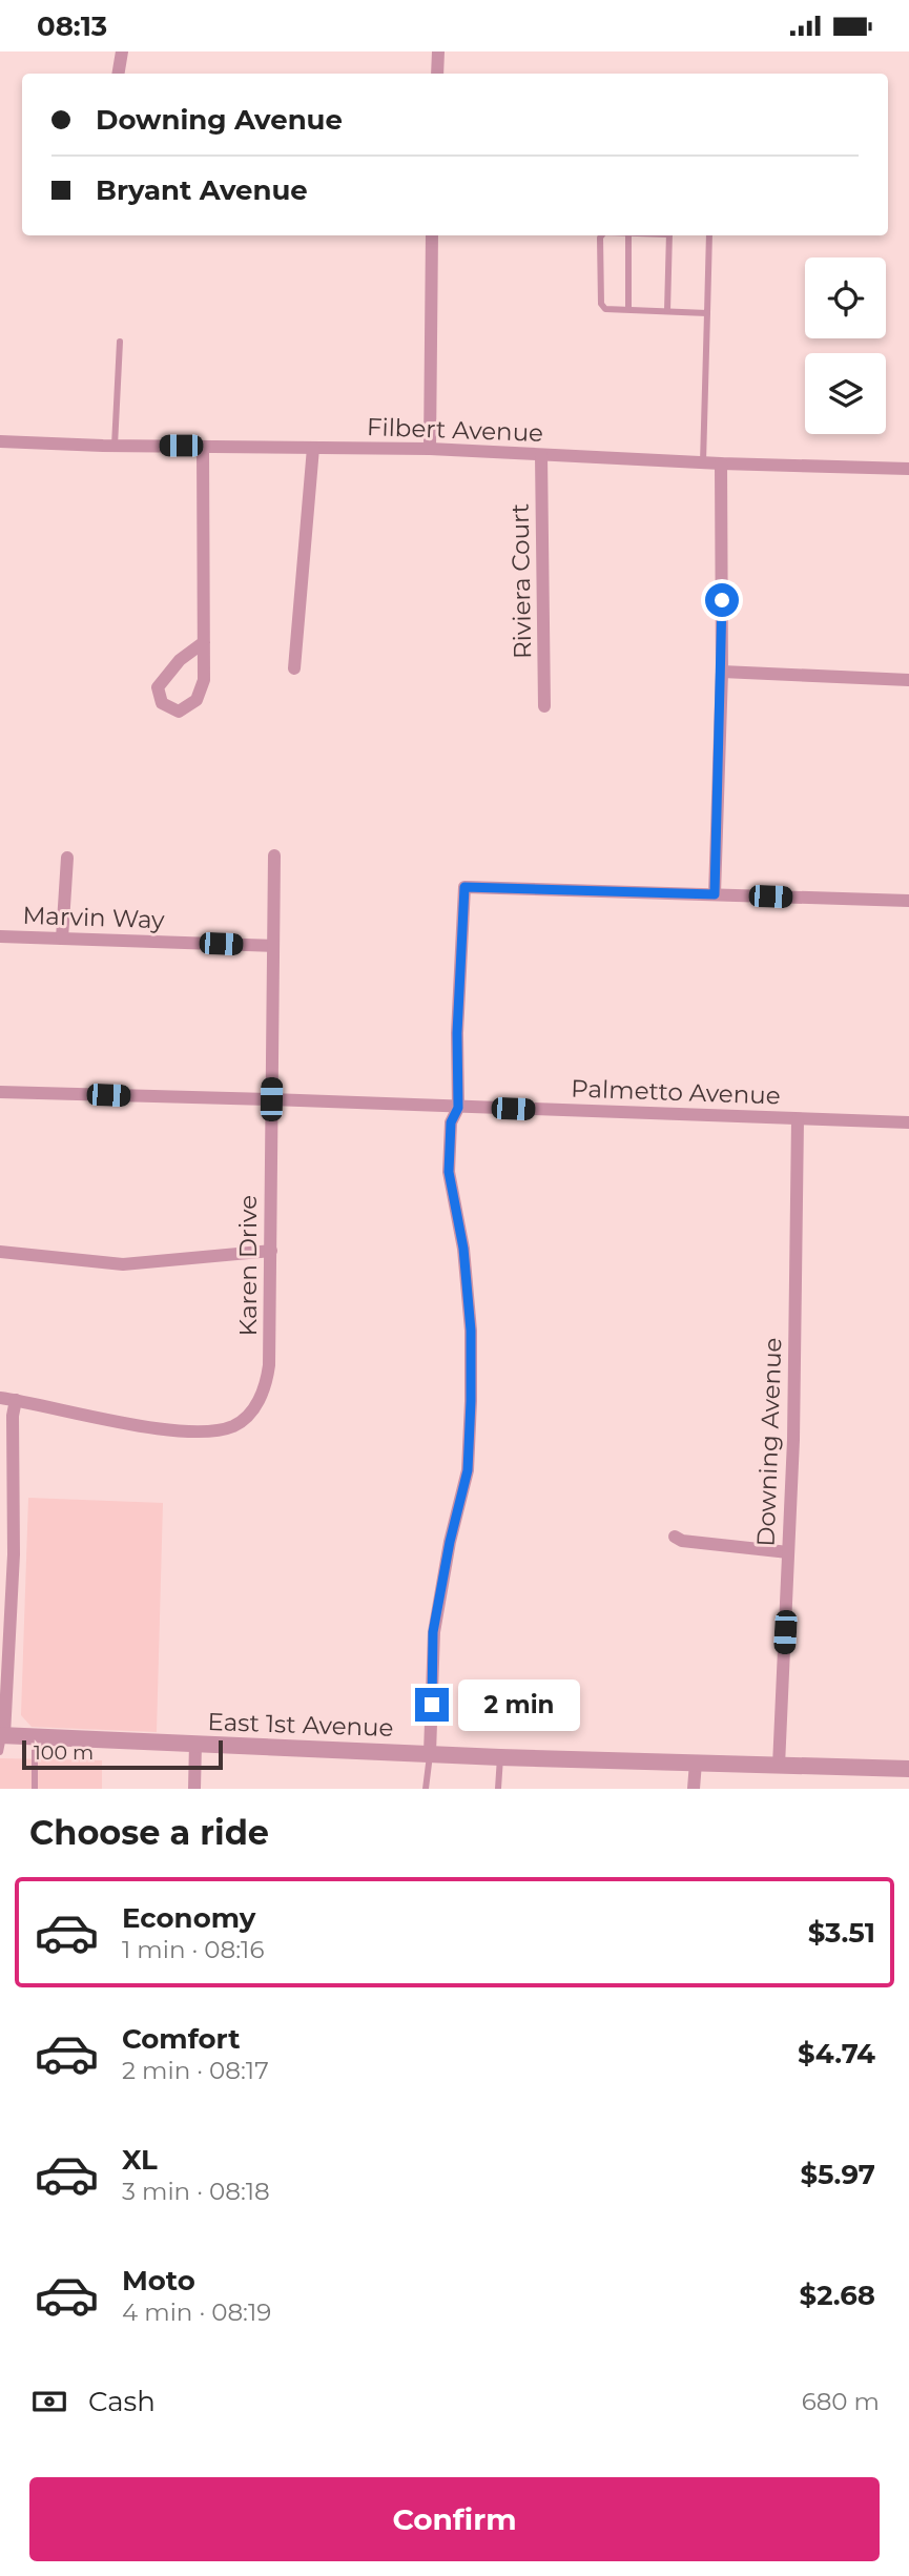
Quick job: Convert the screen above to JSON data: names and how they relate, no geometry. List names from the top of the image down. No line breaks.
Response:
{"streets":{"street":["Filbert Avenue","Riviera Court","Marvin Way","Palmetto Avenue","Karen Drive","Downing Avenue","East 1st Avenue"]},"crossings":[["Filbert Avenue","Riviera Court"],["Marvin Way","Karen Drive"],["Palmetto Avenue","Karen Drive"],["Palmetto Avenue","Downing Avenue"],["Downing Avenue","East 1st Avenue"]],"scale_bar":"100 m","page":{"status":"08:13","banner":["Downing Avenue","Bryant Avenue"],"bubble":"2 min","scale":"100 m","heading":"Choose a ride","list":[{"name":"Economy","note":"1 min · 08:16","value":"$3.51"},{"name":"Comfort","note":"2 min · 08:17","value":"$4.74"},{"name":"XL","note":"3 min · 08:18","value":"$5.97"},{"name":"Moto","note":"4 min · 08:19","value":"$2.68"}],"pay":["Cash","680 m"],"buttons":"Confirm"}}
